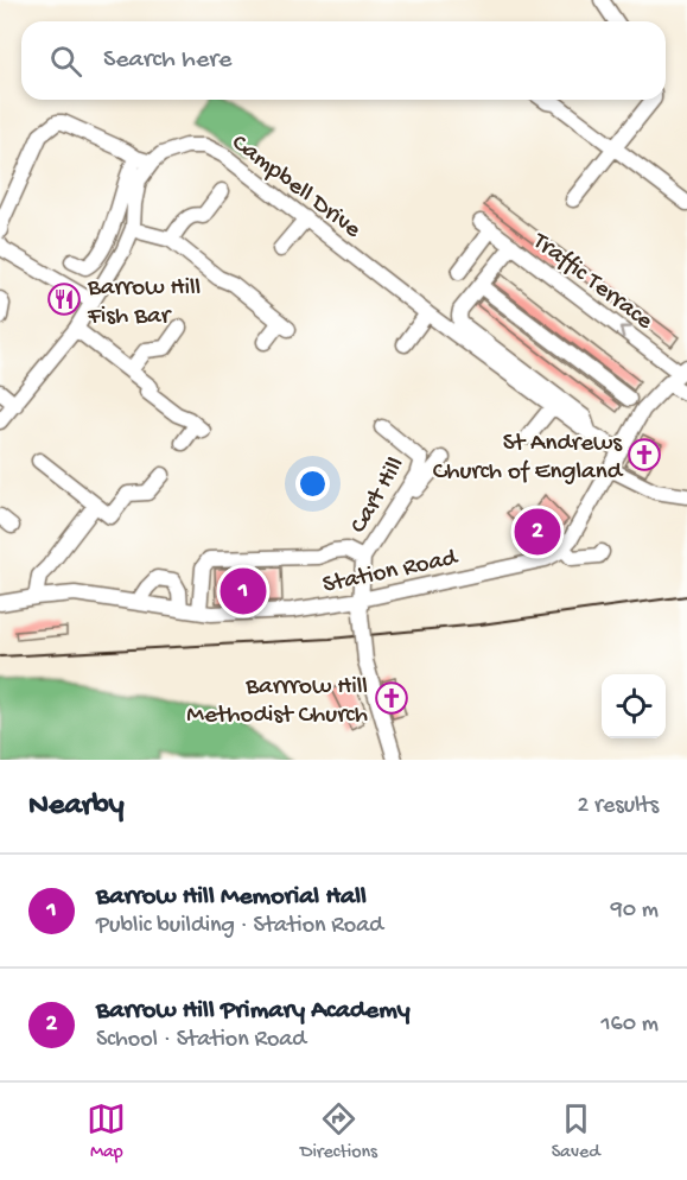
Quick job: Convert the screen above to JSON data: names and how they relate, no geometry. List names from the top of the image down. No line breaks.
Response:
{"streets":{"street":["Campbell Drive","Traffic Terrace","Cart Hill","Station Road"]},"crossings":[["Campbell Drive","Station Road"],["Traffic Terrace","Station Road"],["Cart Hill","Station Road"]],"places":{"restaurant":["Barrow Hill Fish Bar"],"church":["St Andrews Church of England","Barrrow Hill Methodist Church"]},"page":{"search":"Search here","pins":["2","1"],"heading":["Nearby","2 results"],"list":[{"mark":"1","name":"Barrow Hill Memorial Hall","note":"Public building · Station Road","value":"90 m"},{"mark":"2","name":"Barrow Hill Primary Academy","note":"School · Station Road","value":"160 m"}],"nav":["Map","Directions","Saved"]}}
